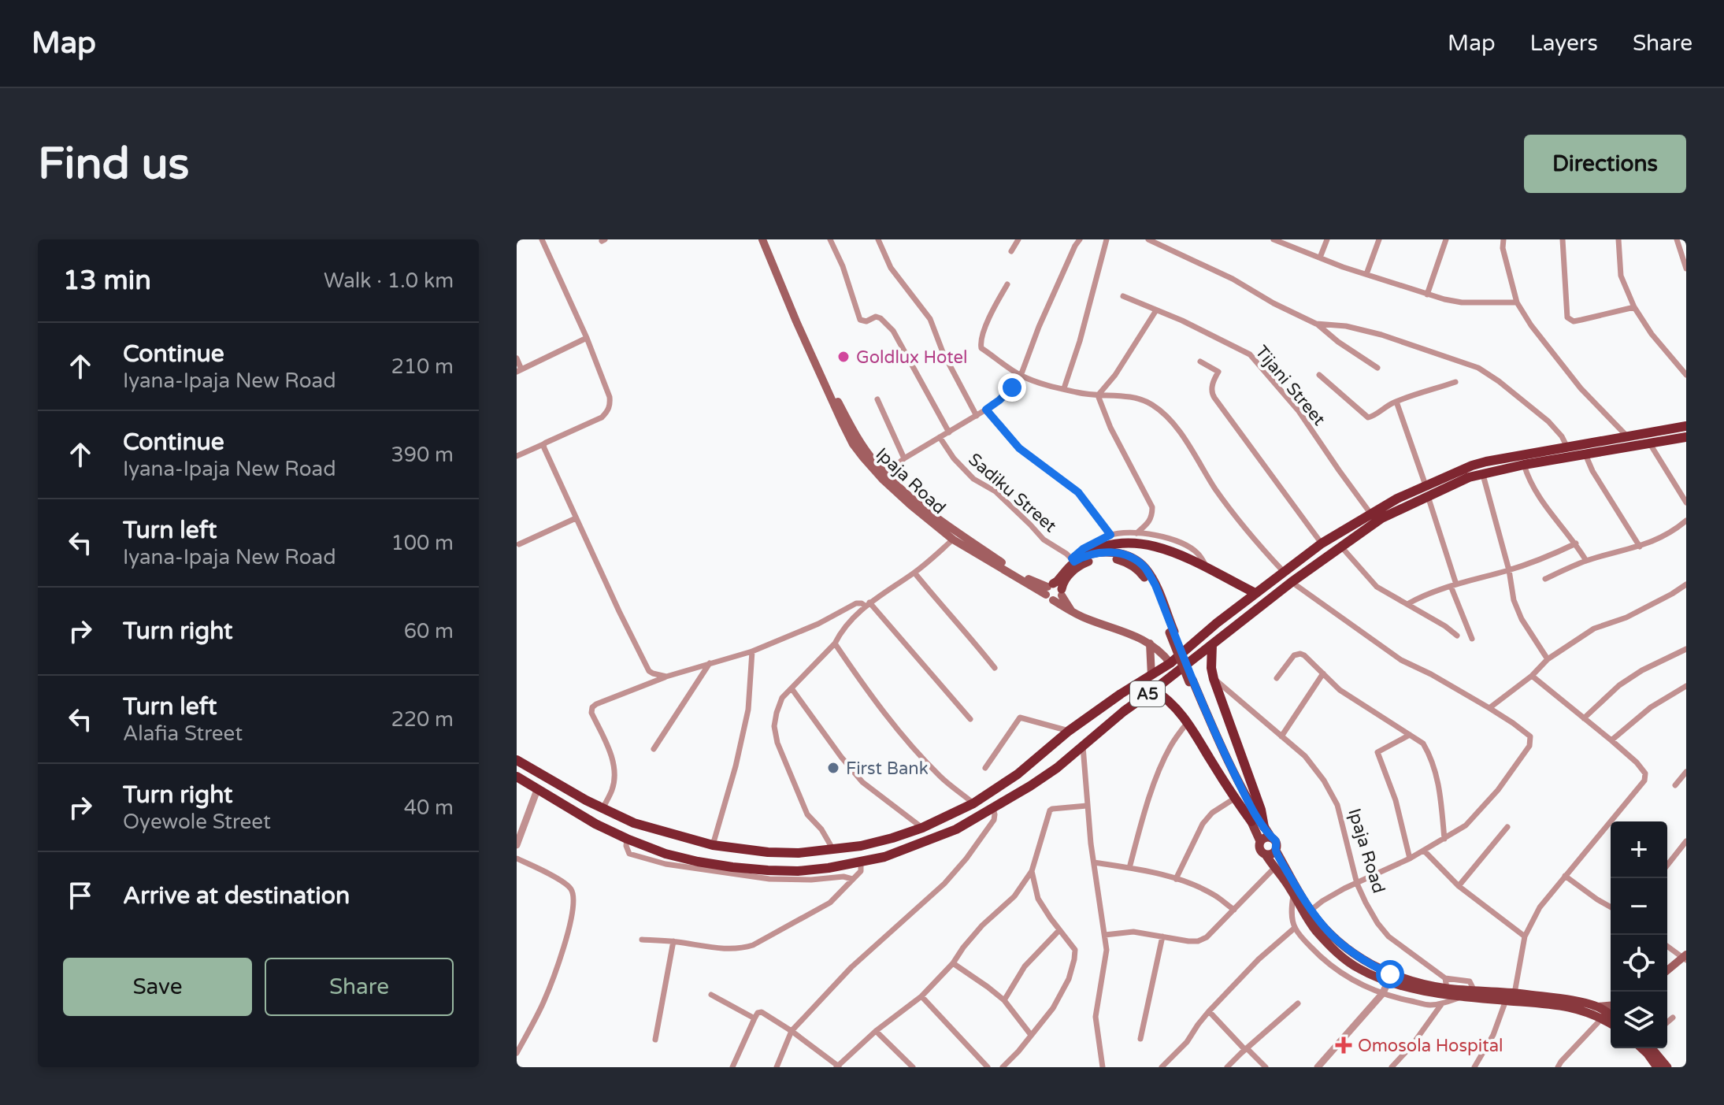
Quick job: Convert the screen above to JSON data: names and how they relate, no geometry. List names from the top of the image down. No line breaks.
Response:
{"streets":{"highway":["A5"],"main road":["Ipaja Road"],"street":["Tijani Street","Sadiku Street"]},"crossings":[["Tijani Street","A5"],["Ipaja Road","A5"]],"places":{"other":["Goldlux Hotel","First Bank"],"health":["Omosola Hospital"]},"page":{"header":"Map","nav":["Map","Layers","Share"],"buttons":["Directions",["Save","Share"]],"title":"Find us","heading":["13 min","Walk · 1.0 km"],"list":[["Continue","Iyana-Ipaja New Road","210 m"],["Continue","Iyana-Ipaja New Road","390 m"],["Turn left","Iyana-Ipaja New Road","100 m"],["Turn right","60 m"],["Turn left","Alafia Street","220 m"],["Turn right","Oyewole Street","40 m"],"Arrive at destination"],"map_buttons":["+","−"]}}
